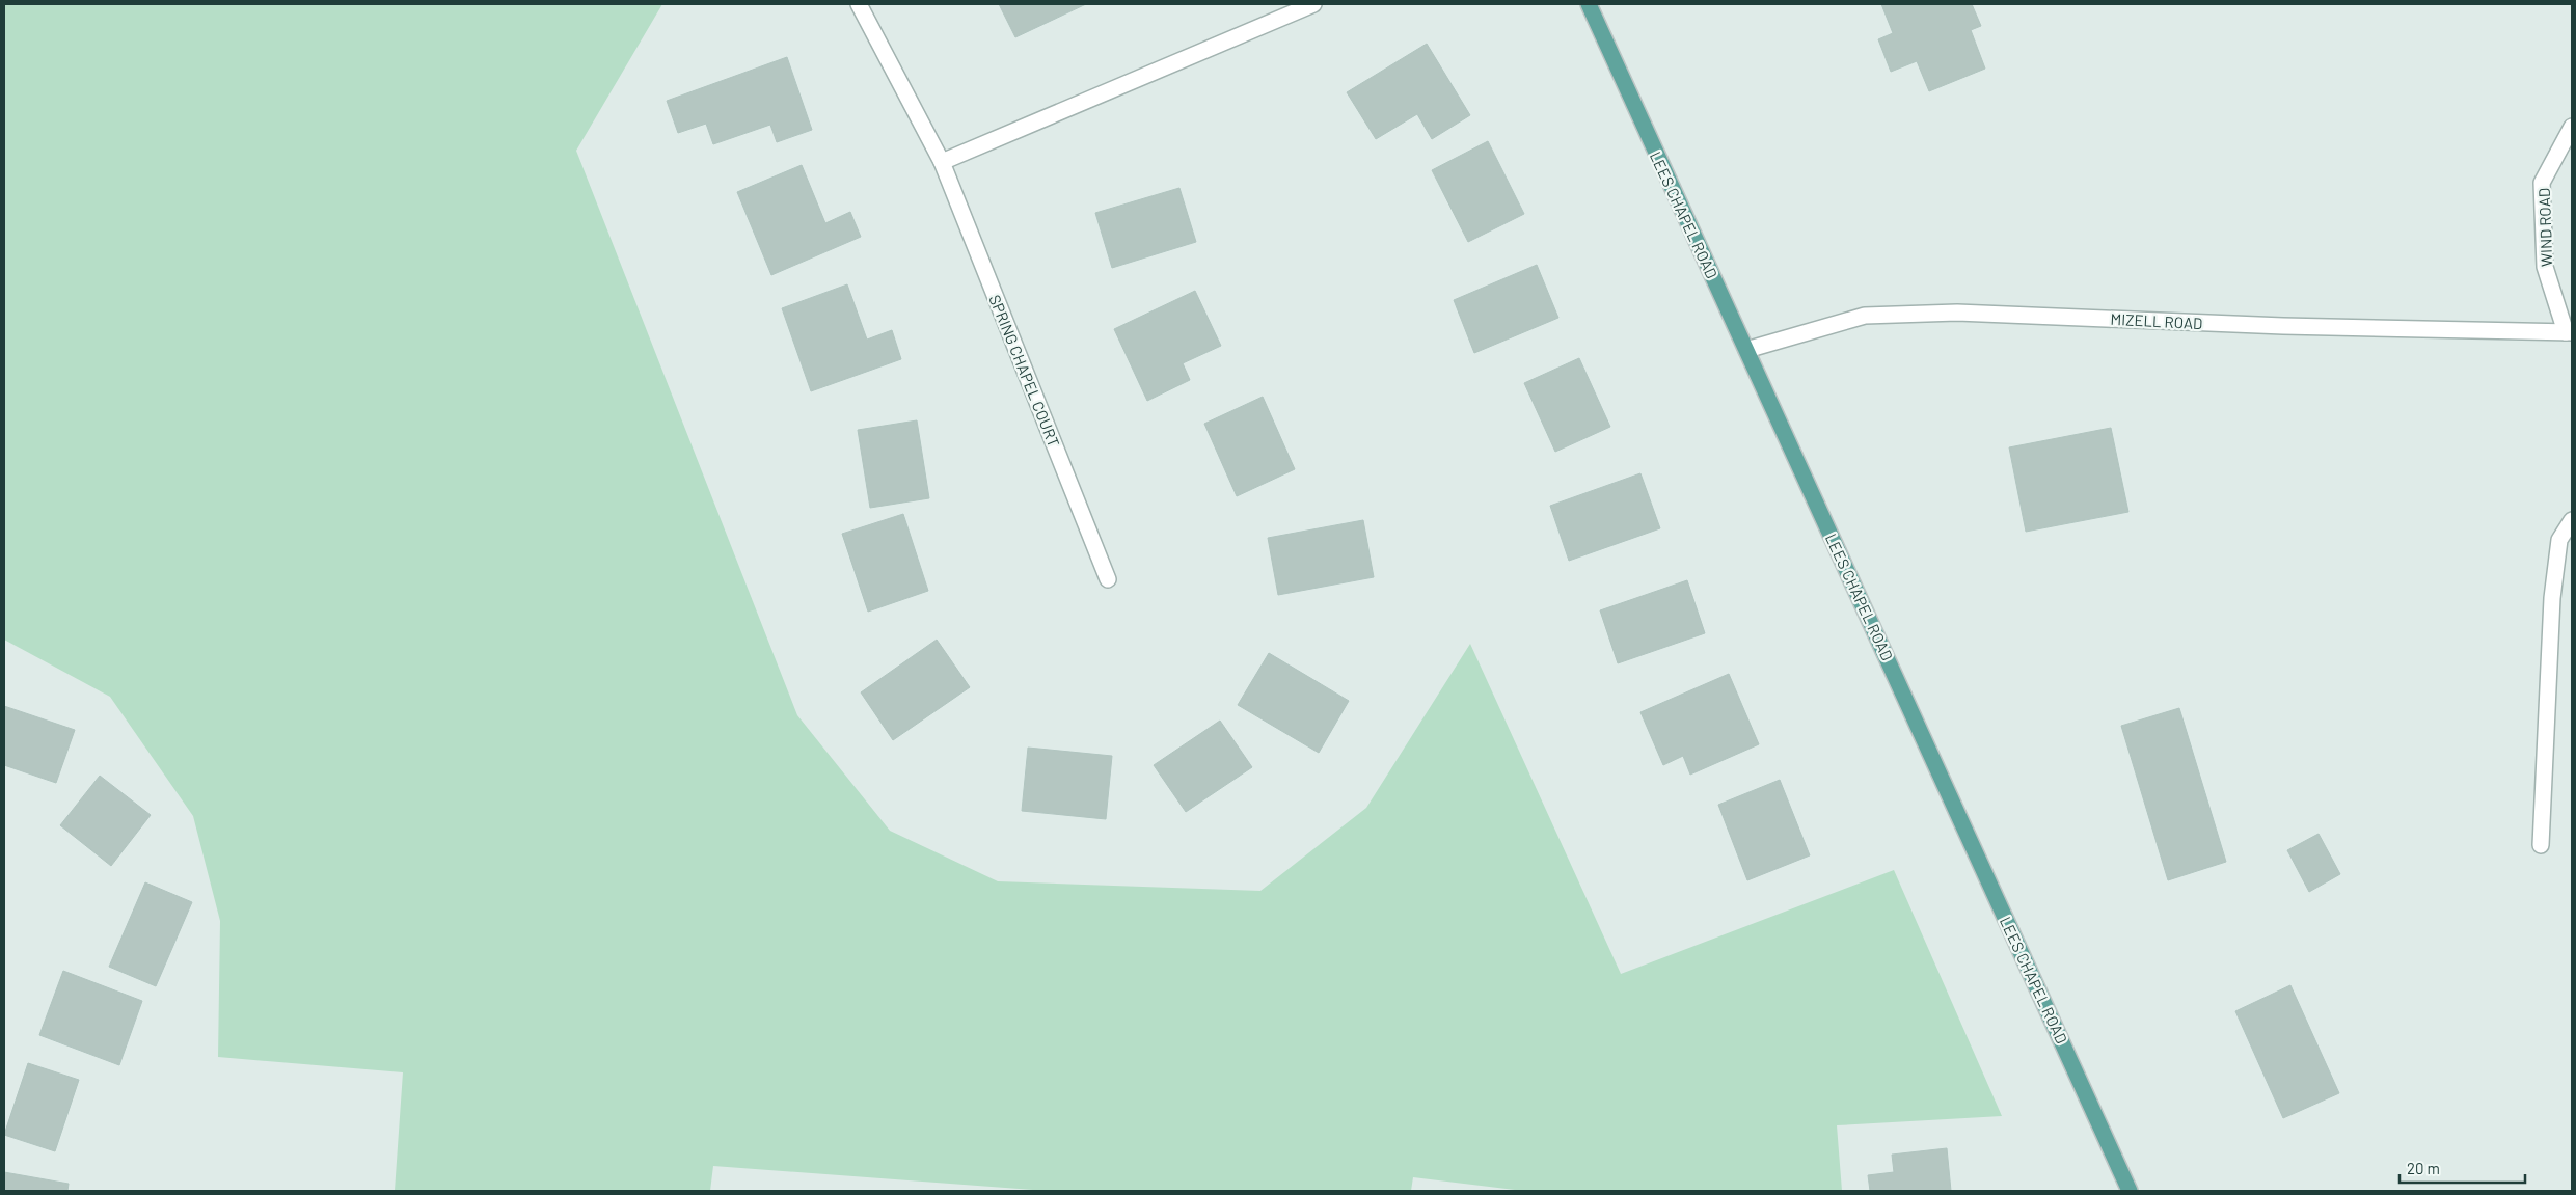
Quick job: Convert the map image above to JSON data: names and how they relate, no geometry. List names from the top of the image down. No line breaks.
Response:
{"streets":{"main road":["LEES CHAPEL ROAD"],"street":["WIND ROAD","MIZELL ROAD","SPRING CHAPEL COURT"]},"crossings":[["LEES CHAPEL ROAD","MIZELL ROAD"],["WIND ROAD","MIZELL ROAD"]],"scale_bar":"20 m"}
